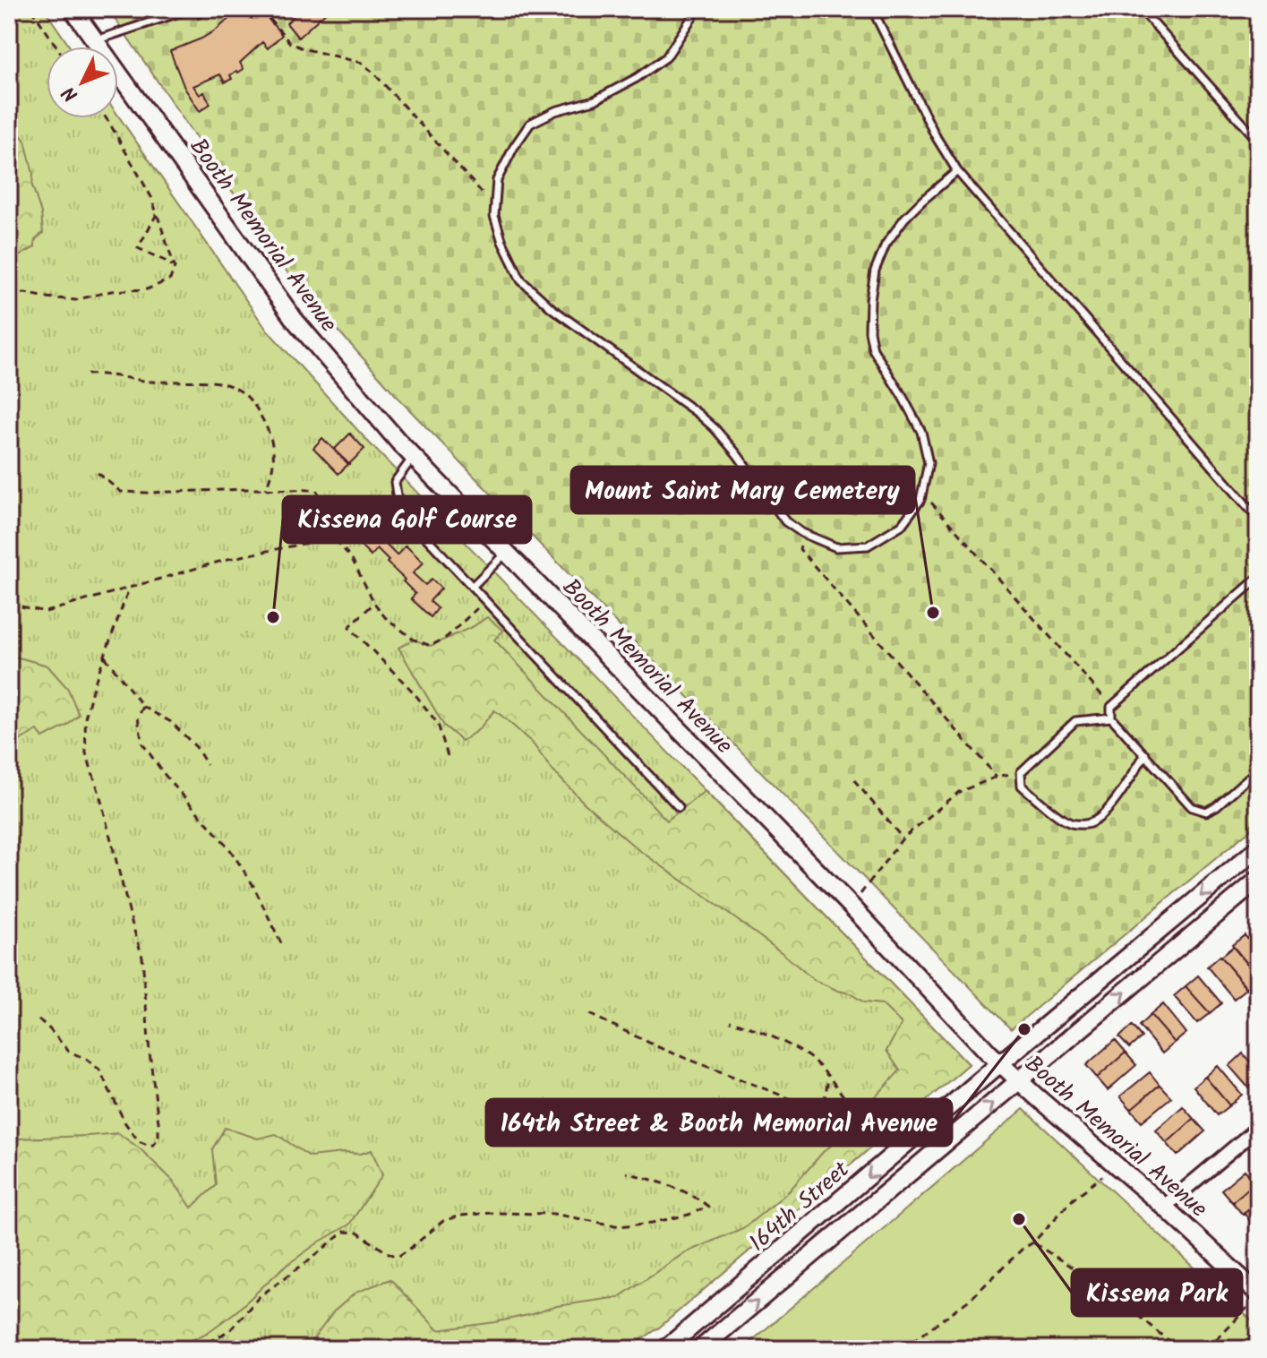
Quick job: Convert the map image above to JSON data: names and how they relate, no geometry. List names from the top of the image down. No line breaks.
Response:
{"streets":{"street":["Booth Memorial Avenue","164th Street"]},"crossings":[["Booth Memorial Avenue","164th Street"]],"places":["Mount Saint Mary Cemetery","Kissena Golf Course","164th Street & Booth Memorial Avenue","Kissena Park"],"north":"bottom left"}
